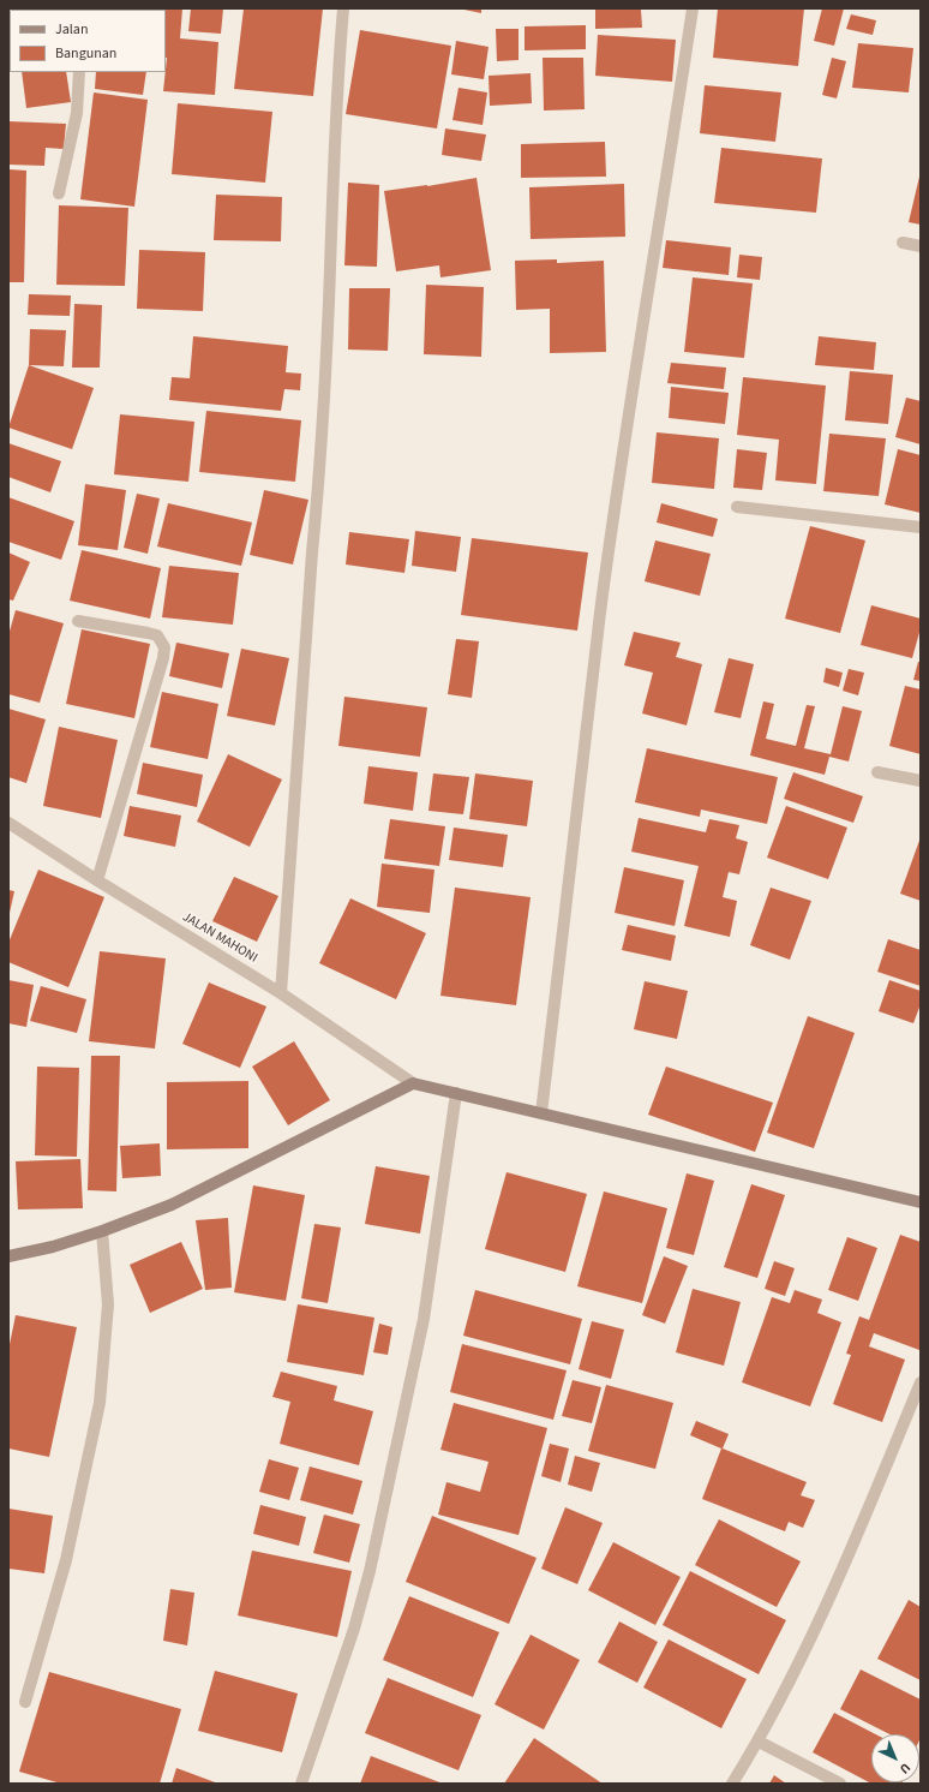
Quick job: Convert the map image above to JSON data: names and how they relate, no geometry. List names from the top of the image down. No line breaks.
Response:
{"streets":{"street":["JALAN MAHONI"]},"legend":["Jalan","Bangunan"],"north":"bottom right"}
